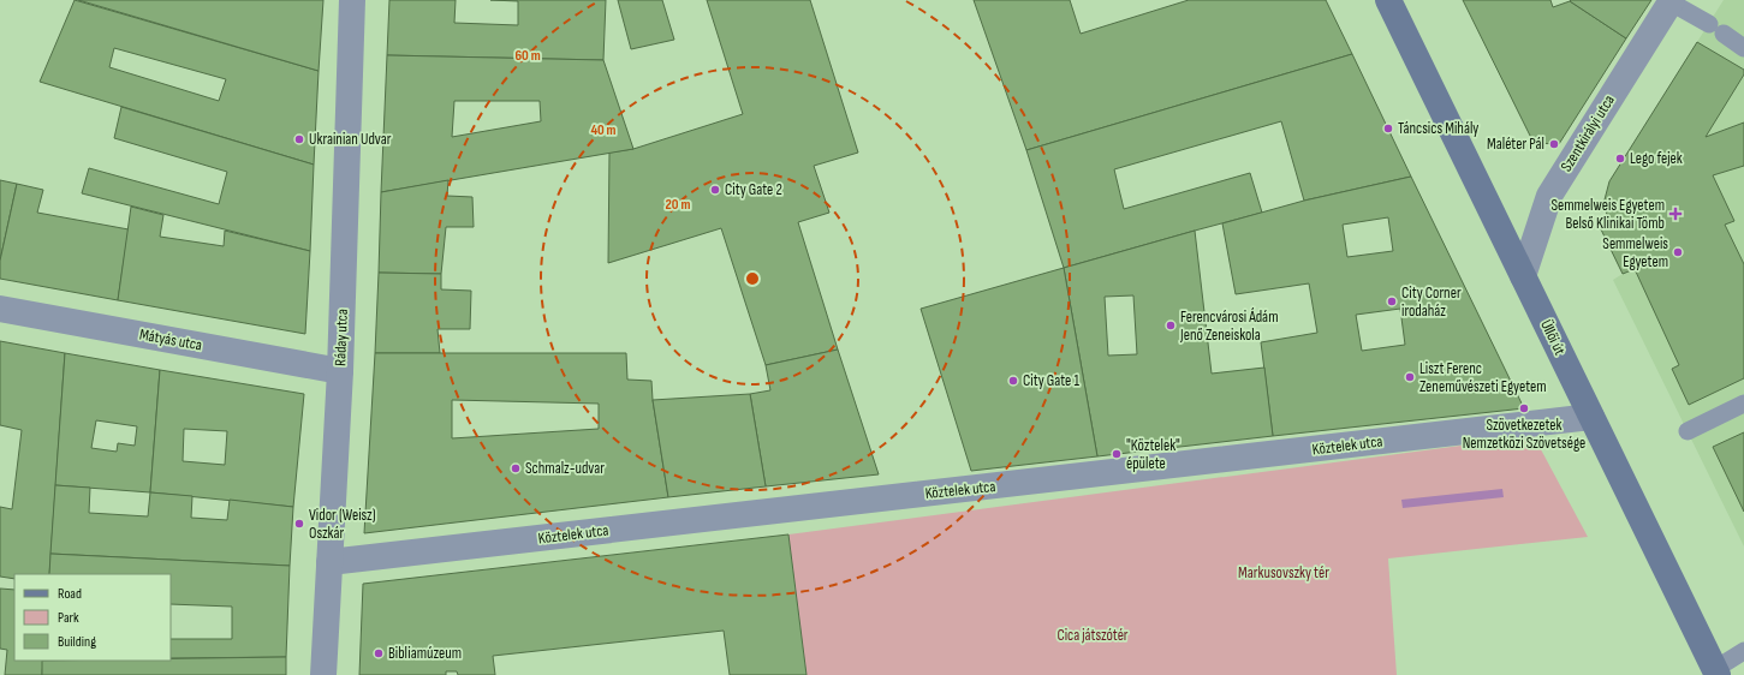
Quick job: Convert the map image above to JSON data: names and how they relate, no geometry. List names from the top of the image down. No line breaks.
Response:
{"streets":{"main road":["Üllői út"],"street":["Szentkirályi utca","Ráday utca","Mátyás utca","Köztelek utca"]},"crossings":[["Szentkirályi utca","Üllői út"],["Ráday utca","Mátyás utca"],["Ráday utca","Köztelek utca"],["Üllői út","Köztelek utca"]],"parks":["Markusovszky tér","Cica játszótér"],"places":{"other":["Táncsics Mihály","Ukrainian Udvar","Maléter Pál","Lego fejek","City Gate 2","Semmelweis Egyetem","City Corner irodaház","Ferencvárosi Ádám Jenő Zeneiskola","Liszt Ferenc Zeneművészeti Egyetem","City Gate 1","Szövetkezetek Nemzetközi Szövetsége","\"Köztelek\" épülete","Schmalz-udvar","Vidor (Weisz) Oszkár","Bibliamúzeum"],"health":["Semmelweis Egyetem Belső Klinikai Tömb"]},"legend":["Road","Park","Building"],"rings":["60 m","40 m","20 m"]}
